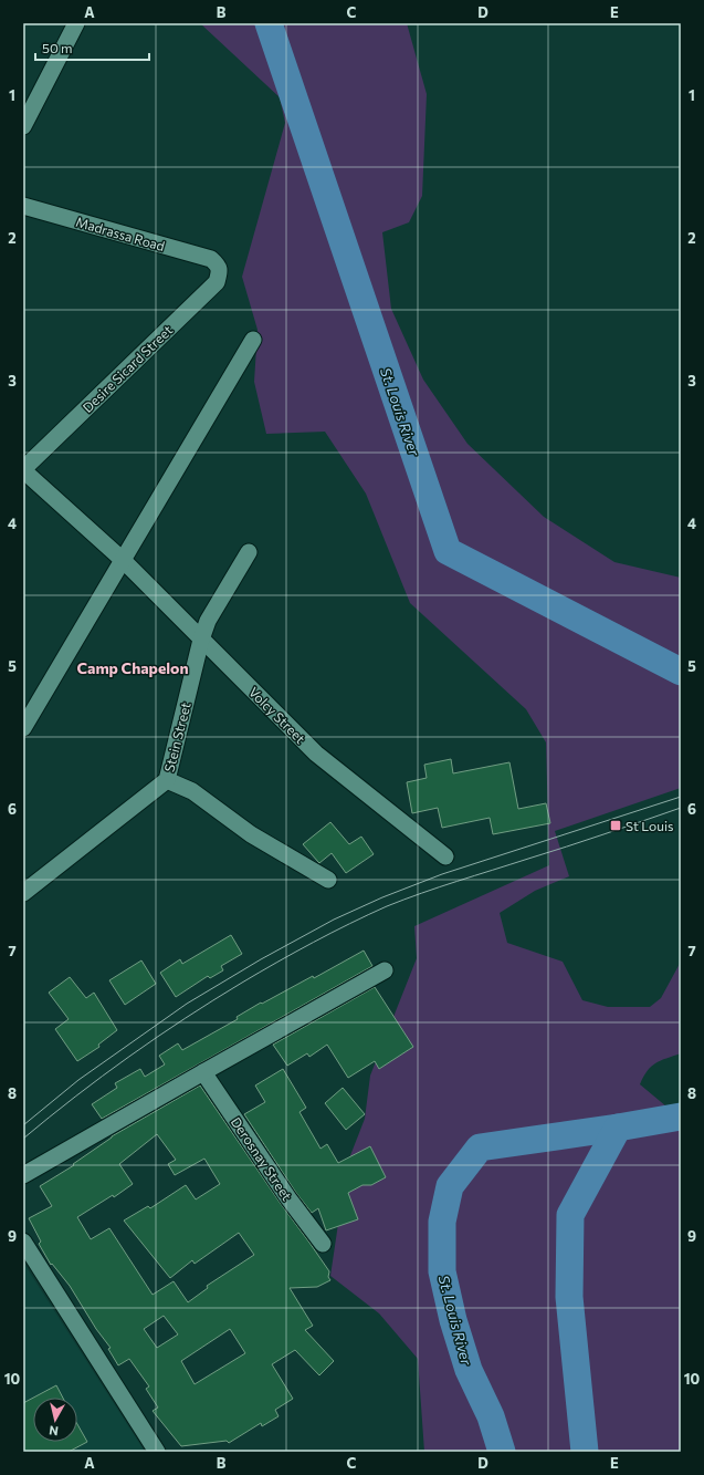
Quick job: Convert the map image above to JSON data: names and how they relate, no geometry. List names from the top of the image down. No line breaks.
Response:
{"streets":{"street":["Madrassa Road","Desire Sicard Street","Volcy Street","Stein Street","Derosnay Street"]},"crossings":[["Madrassa Road","Desire Sicard Street"],["Desire Sicard Street","Volcy Street"],["Volcy Street","Stein Street"]],"districts":["Camp Chapelon"],"water":["St. Louis River"],"places":{"transit":["St Louis"]},"scale_bar":"50 m","north":"bottom","grid":{"columns":["A","B","C","D","E"],"rows":["1","2","3","4","5","6","7","8","9","10"]}}
